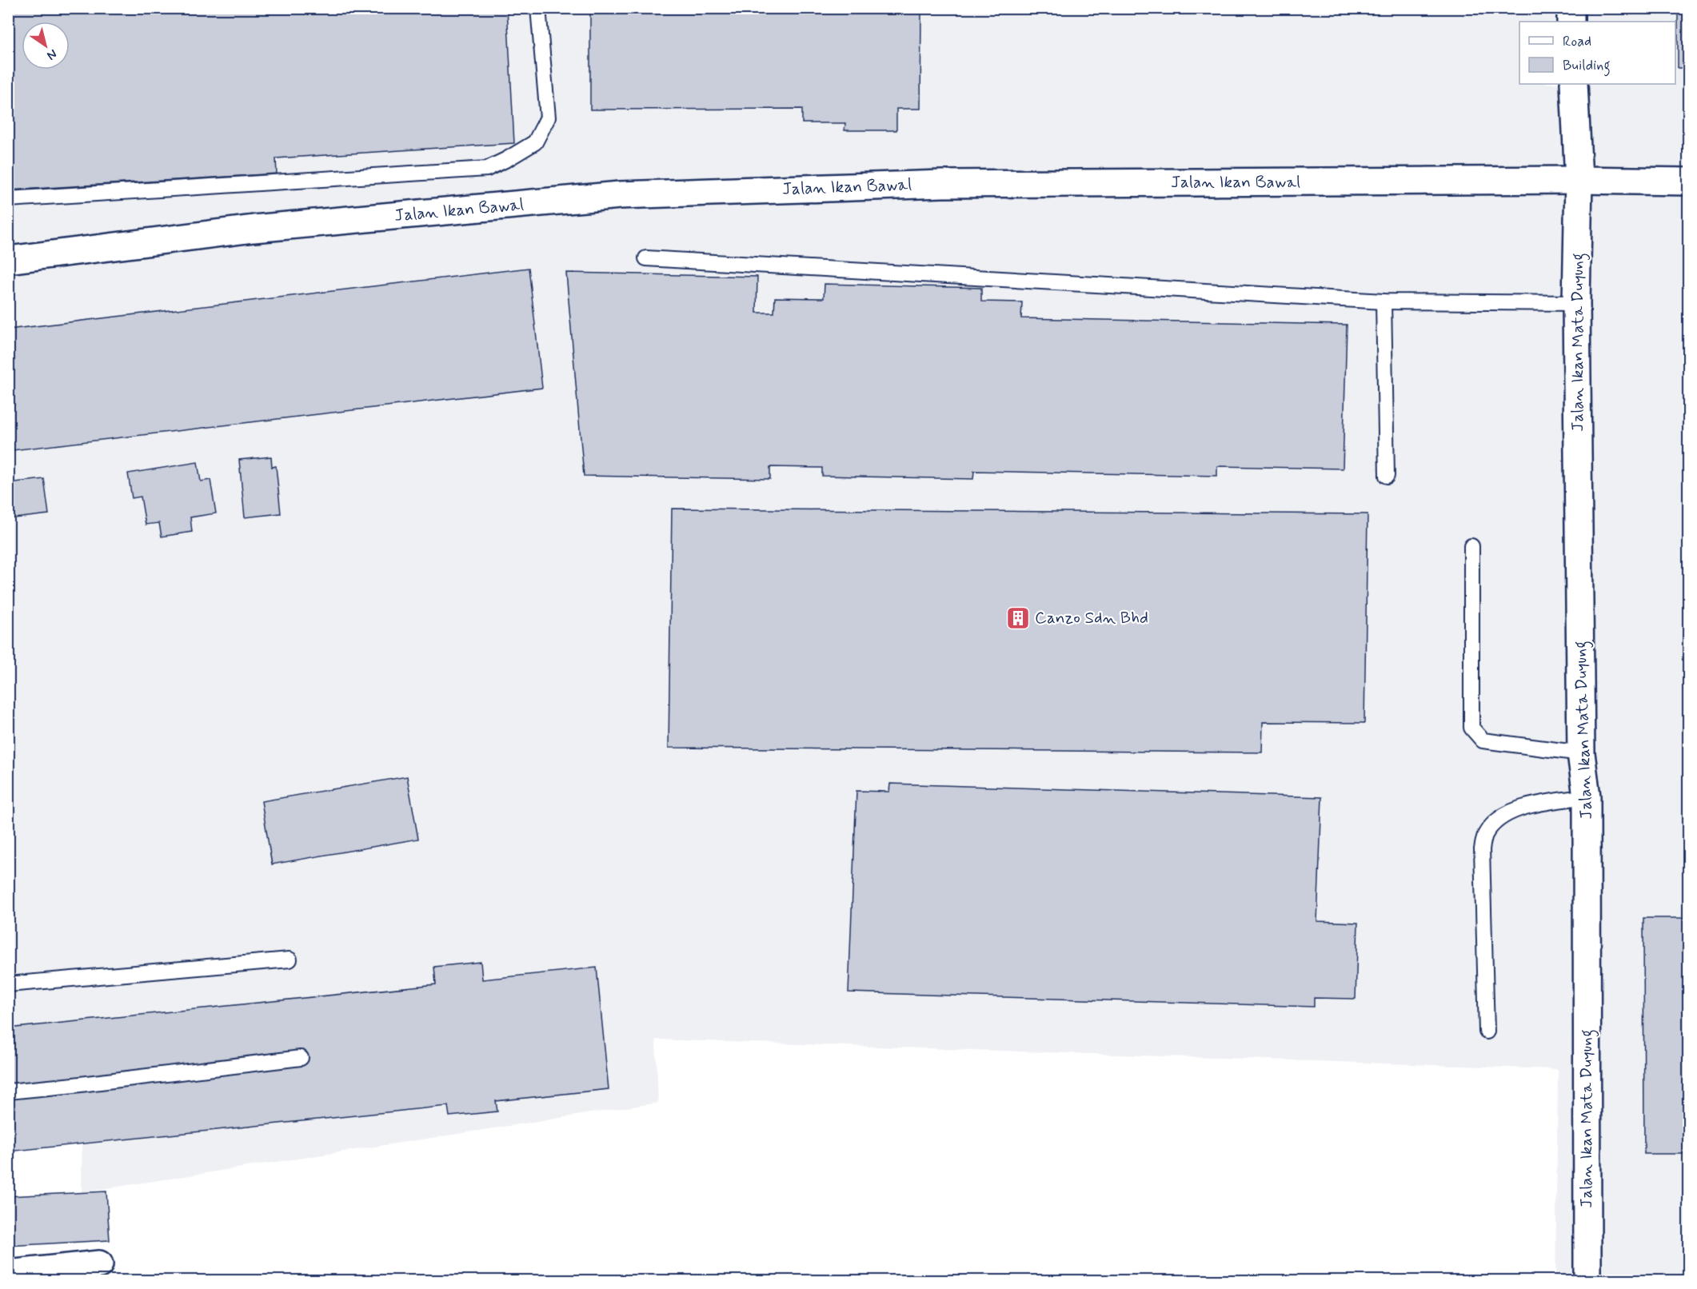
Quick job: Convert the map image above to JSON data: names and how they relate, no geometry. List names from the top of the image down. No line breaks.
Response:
{"streets":{"street":["Jalan Ikan Bawal","Jalan Ikan Mata Duyung"]},"crossings":[["Jalan Ikan Bawal","Jalan Ikan Mata Duyung"]],"places":{"building":["Canzo Sdn Bhd"]},"legend":["Road","Building"],"north":"bottom right"}
